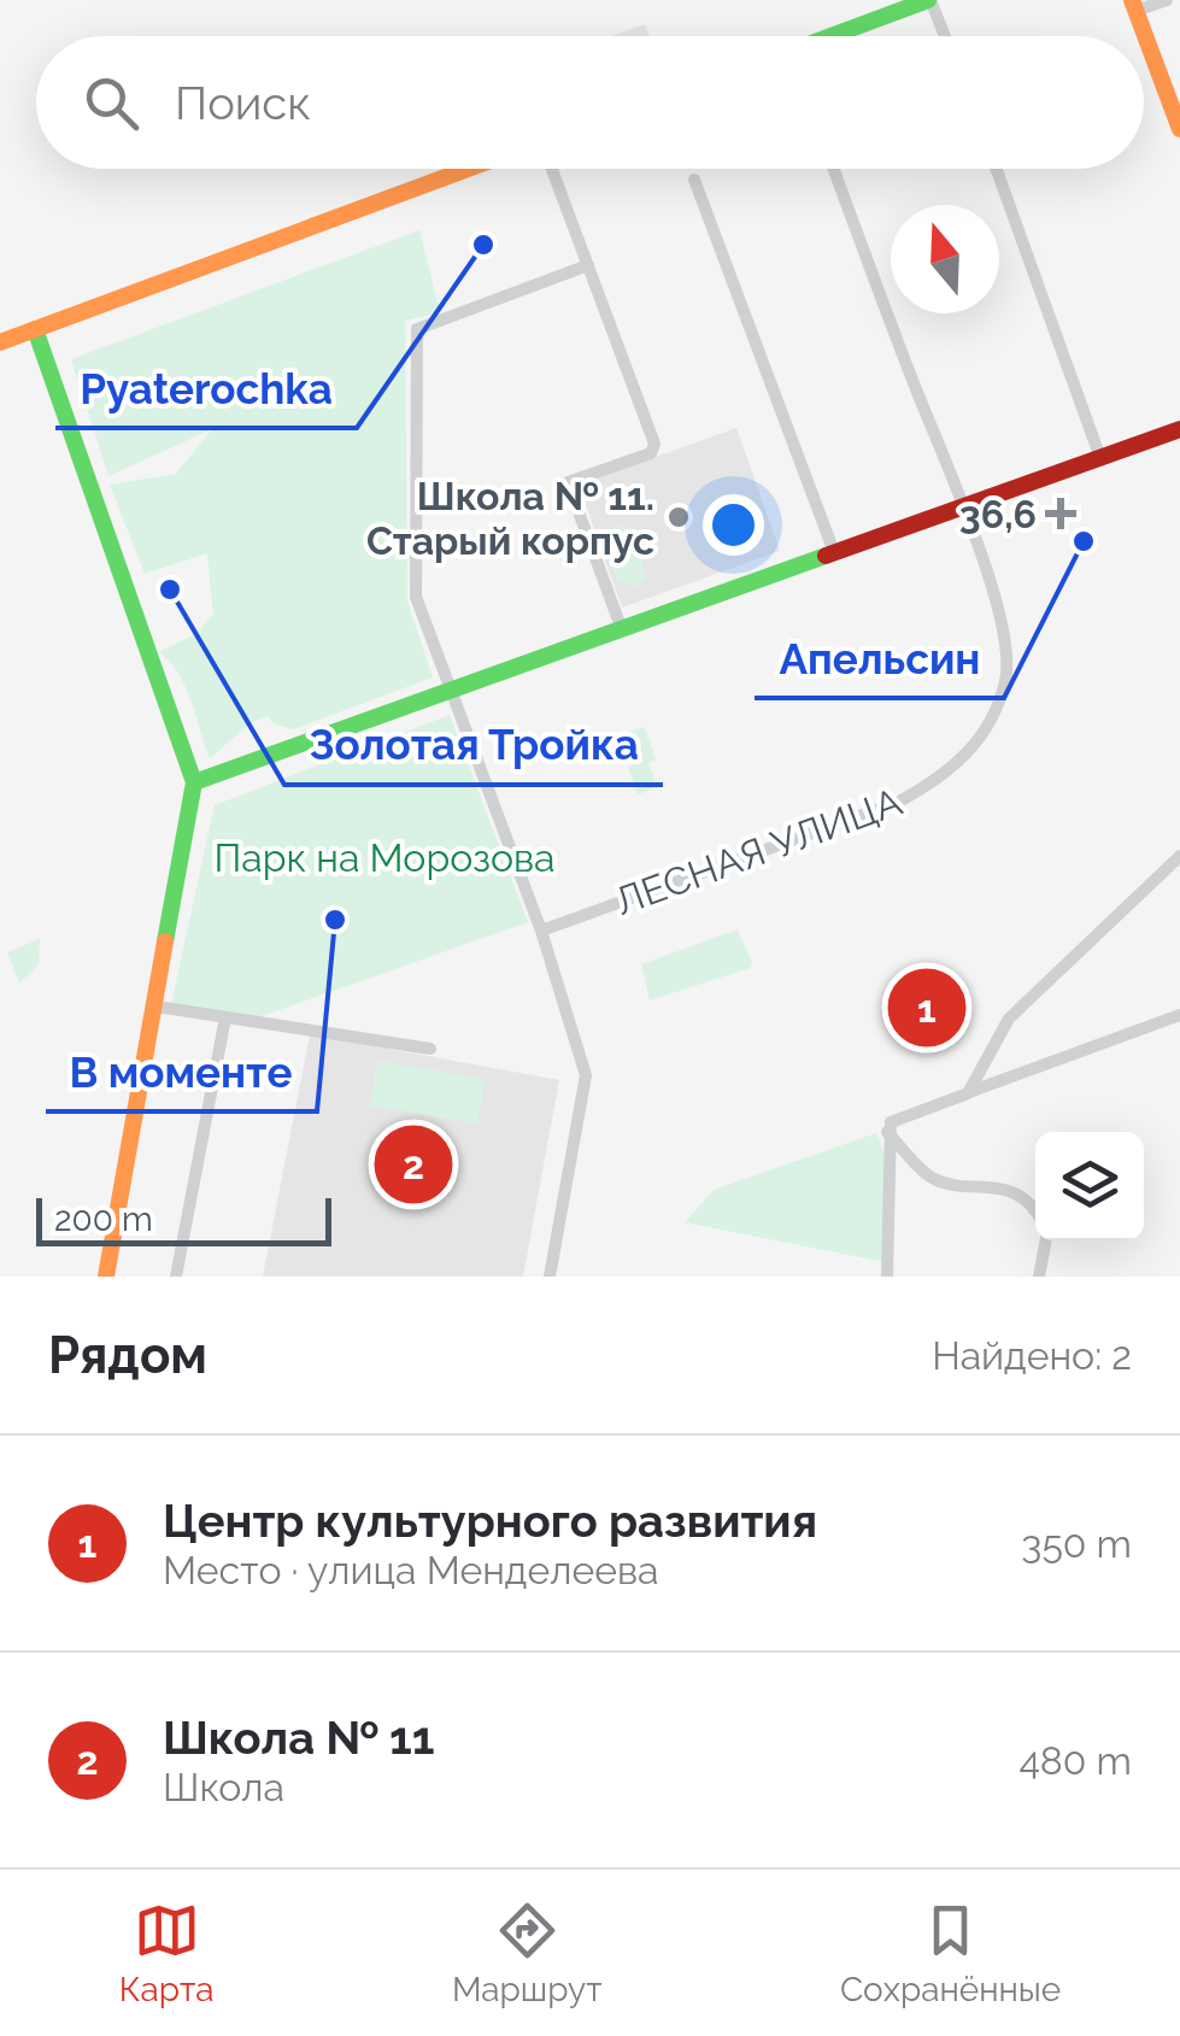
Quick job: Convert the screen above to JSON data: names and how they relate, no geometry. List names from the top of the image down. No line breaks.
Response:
{"streets":{"street":["ЛЕСНАЯ УЛИЦА"]},"parks":["Парк на Морозова"],"places":{"other":["Pyaterochka","Школа № 11. Старый корпус","Апельсин","Золотая Тройка","В моменте"],"health":["36,6"]},"scale_bar":"200 m","north":"top","page":{"search":"Поиск","pins":["1","2"],"scale":"200 m","heading":["Рядом","Найдено: 2"],"list":[{"mark":"1","name":"Центр культурного развития","note":"Место · улица Менделеева","value":"350 m"},{"mark":"2","name":"Школа № 11","note":"Школа","value":"480 m"}],"nav":["Карта","Маршрут","Сохранённые"]}}
